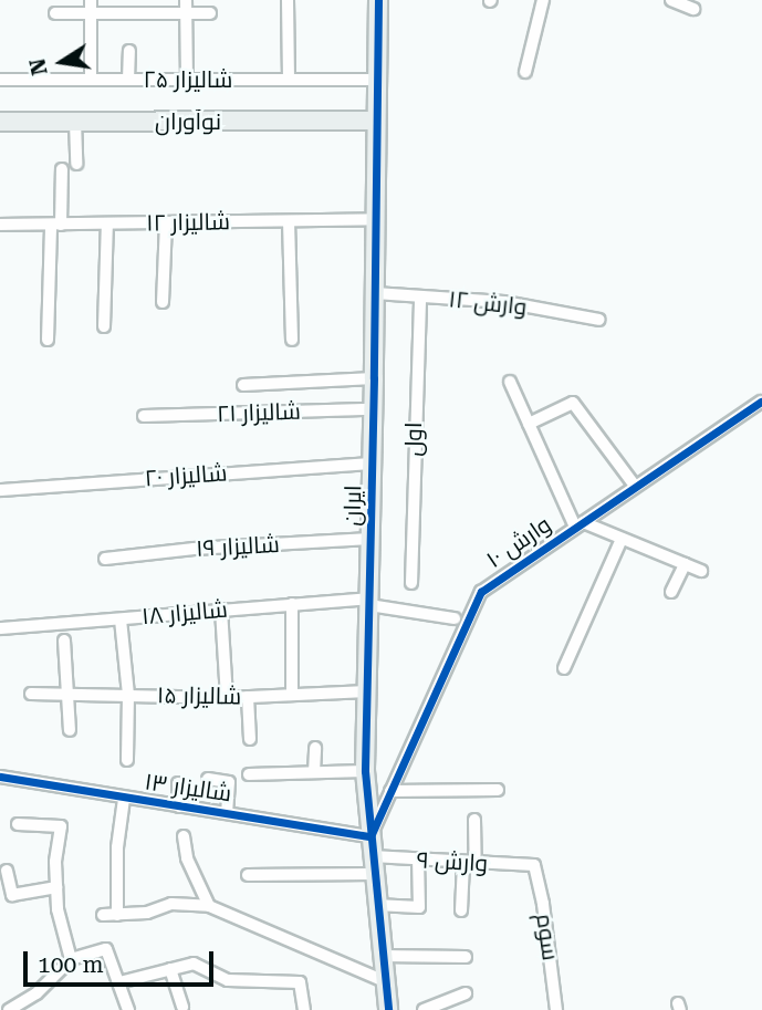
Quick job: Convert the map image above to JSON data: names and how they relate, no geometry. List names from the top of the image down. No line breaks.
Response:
{"streets":{"street":["شالیزار ۲۵","نوآوران","شالیزار ۱۲","وارش ۱۲","شالیزار ۲۱","اول","شالیزار ۲۰","ایران","وارش ۱۰","شالیزار ۱۹","شالیزار ۱۸","شالیزار ۱۵","شالیزار ۱۳","وارش ۹","سوم"]},"crossings":[["شالیزار ۲۵","ایران"],["نوآوران","ایران"],["شالیزار ۱۲","ایران"],["وارش ۱۲","اول"],["وارش ۱۲","ایران"],["شالیزار ۲۱","ایران"],["شالیزار ۲۰","ایران"],["ایران","وارش ۱۰"],["ایران","شالیزار ۱۹"],["ایران","شالیزار ۱۸"],["ایران","شالیزار ۱۵"],["ایران","شالیزار ۱۳"],["ایران","وارش ۹"],["وارش ۱۰","شالیزار ۱۳"],["وارش ۹","سوم"]],"scale_bar":"100 m","north":"left"}
